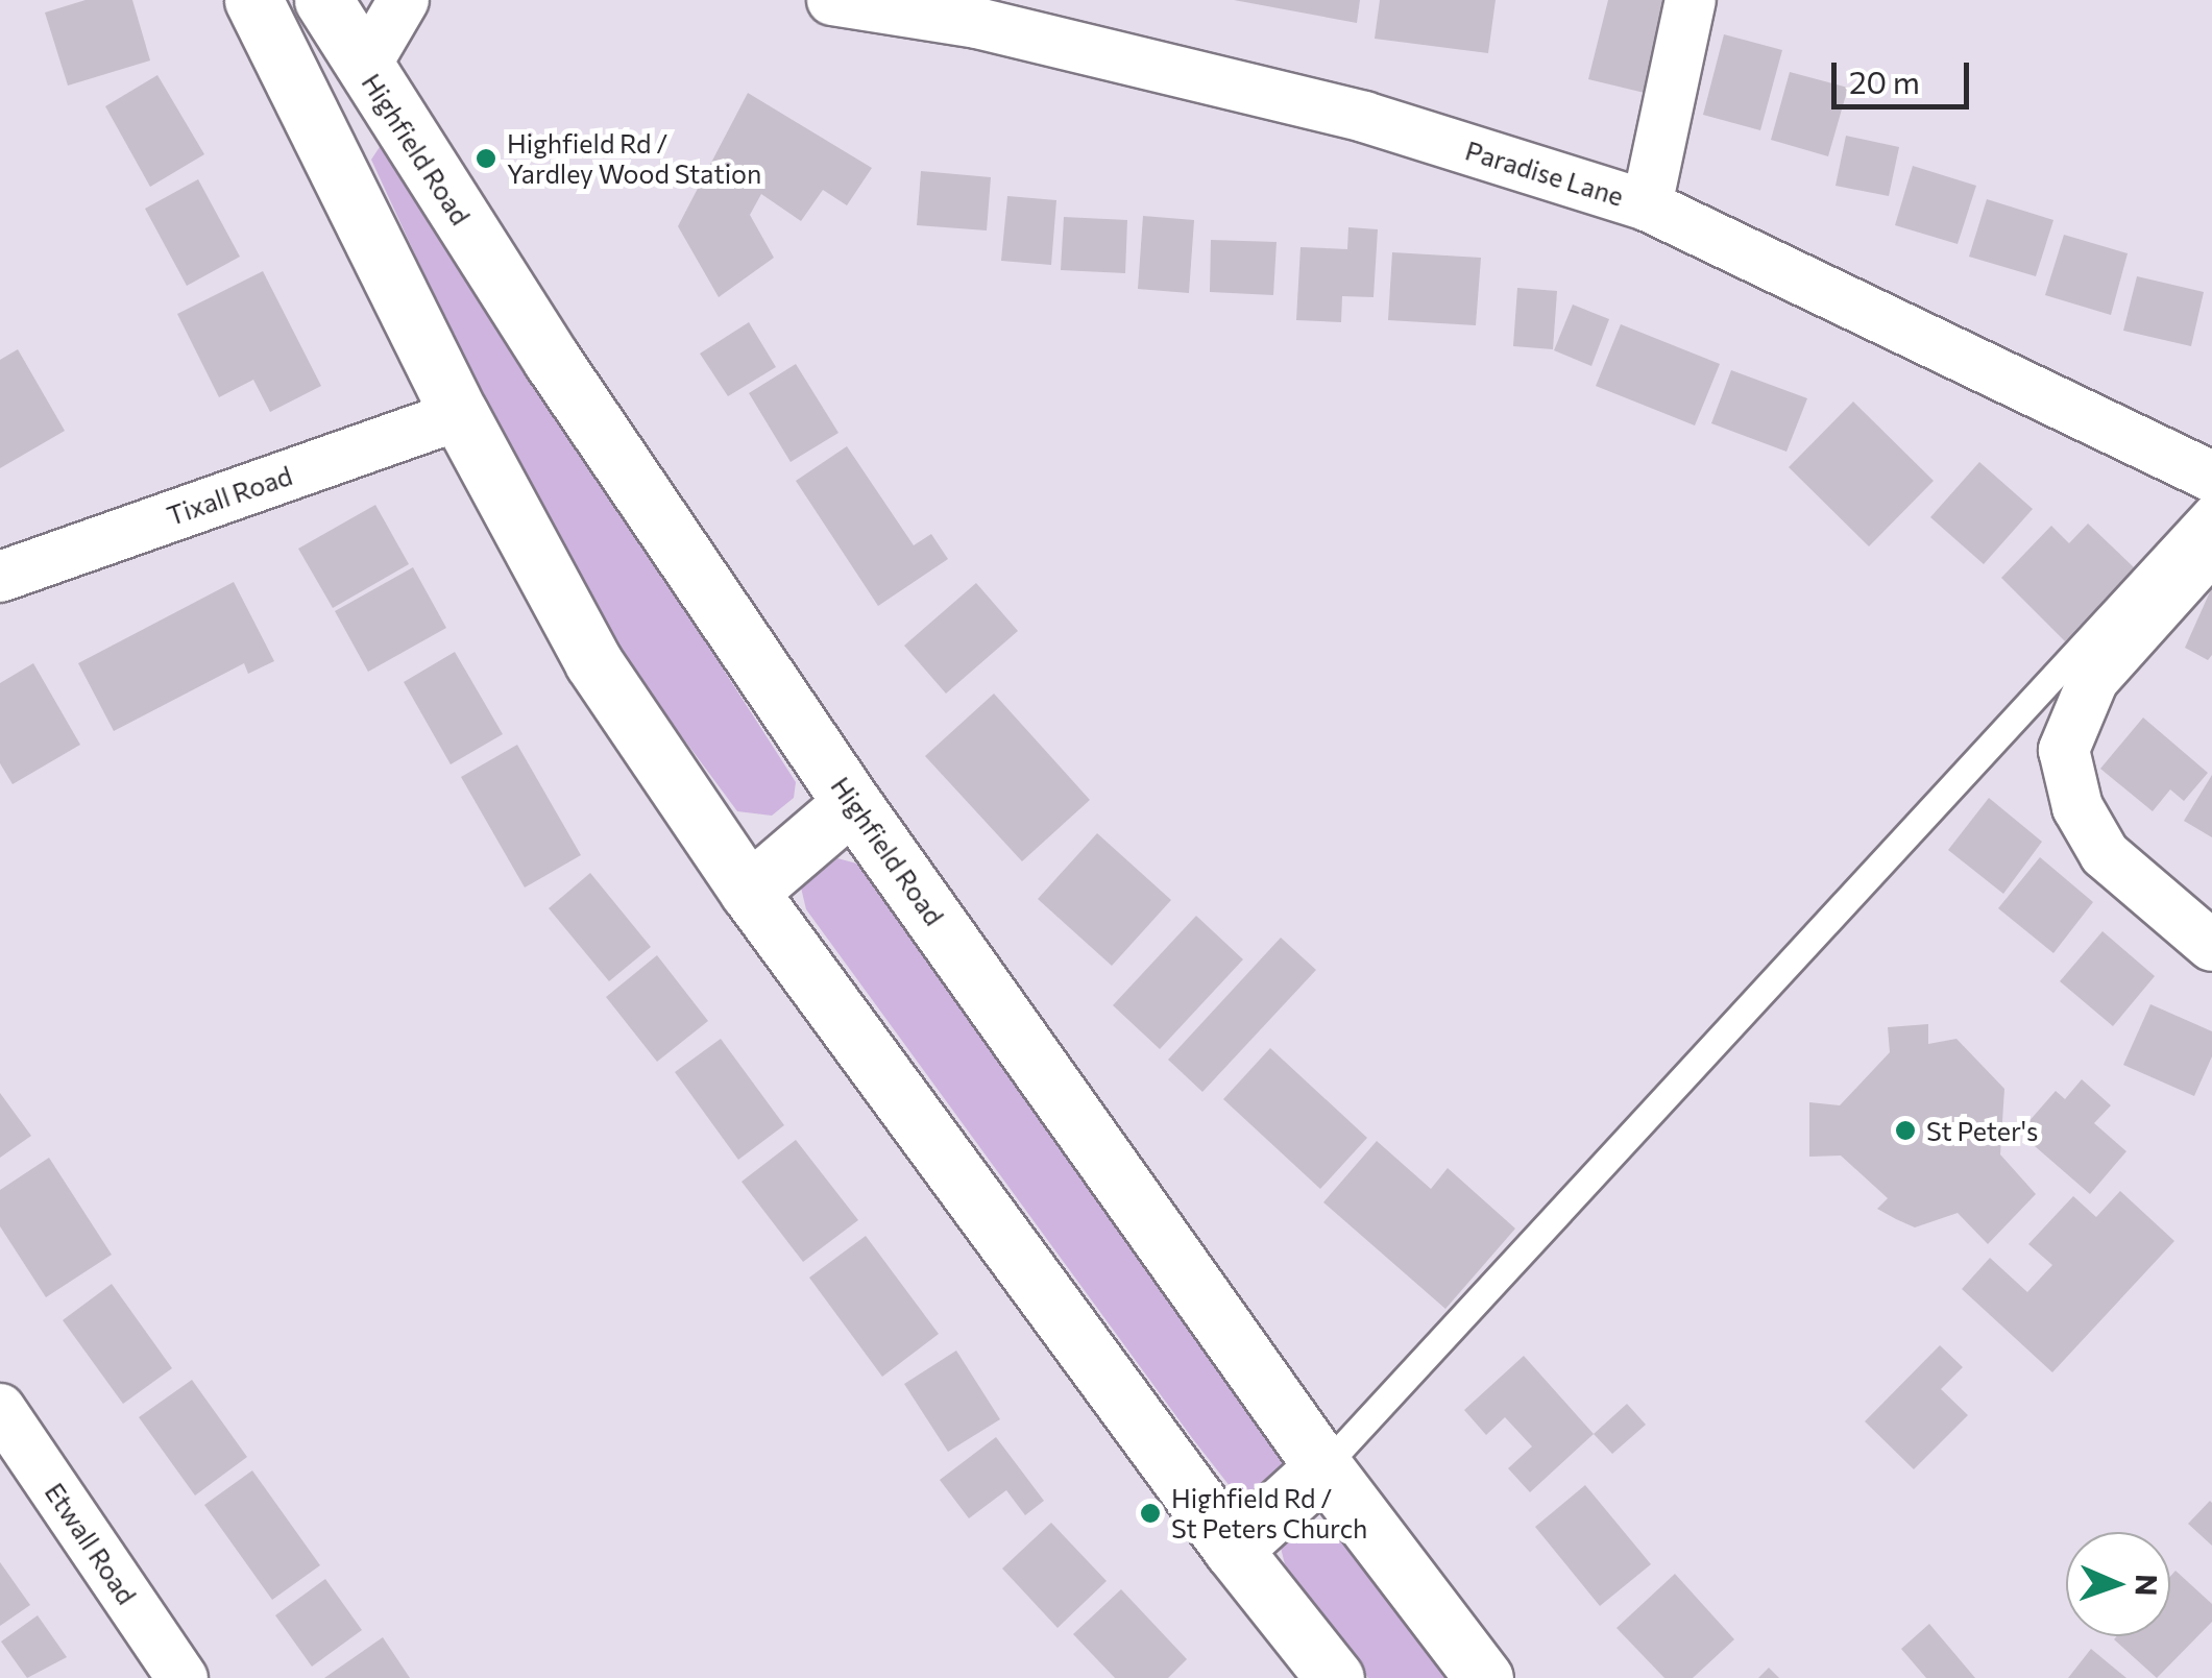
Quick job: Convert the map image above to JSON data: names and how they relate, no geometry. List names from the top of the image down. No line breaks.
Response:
{"streets":{"street":["Highfield Road","Paradise Lane","Tixall Road","Etwall Road"]},"places":["Highfield Rd / Yardley Wood Station","St Peter's","Highfield Rd / St Peters Church"],"scale_bar":"20 m","north":"right"}
